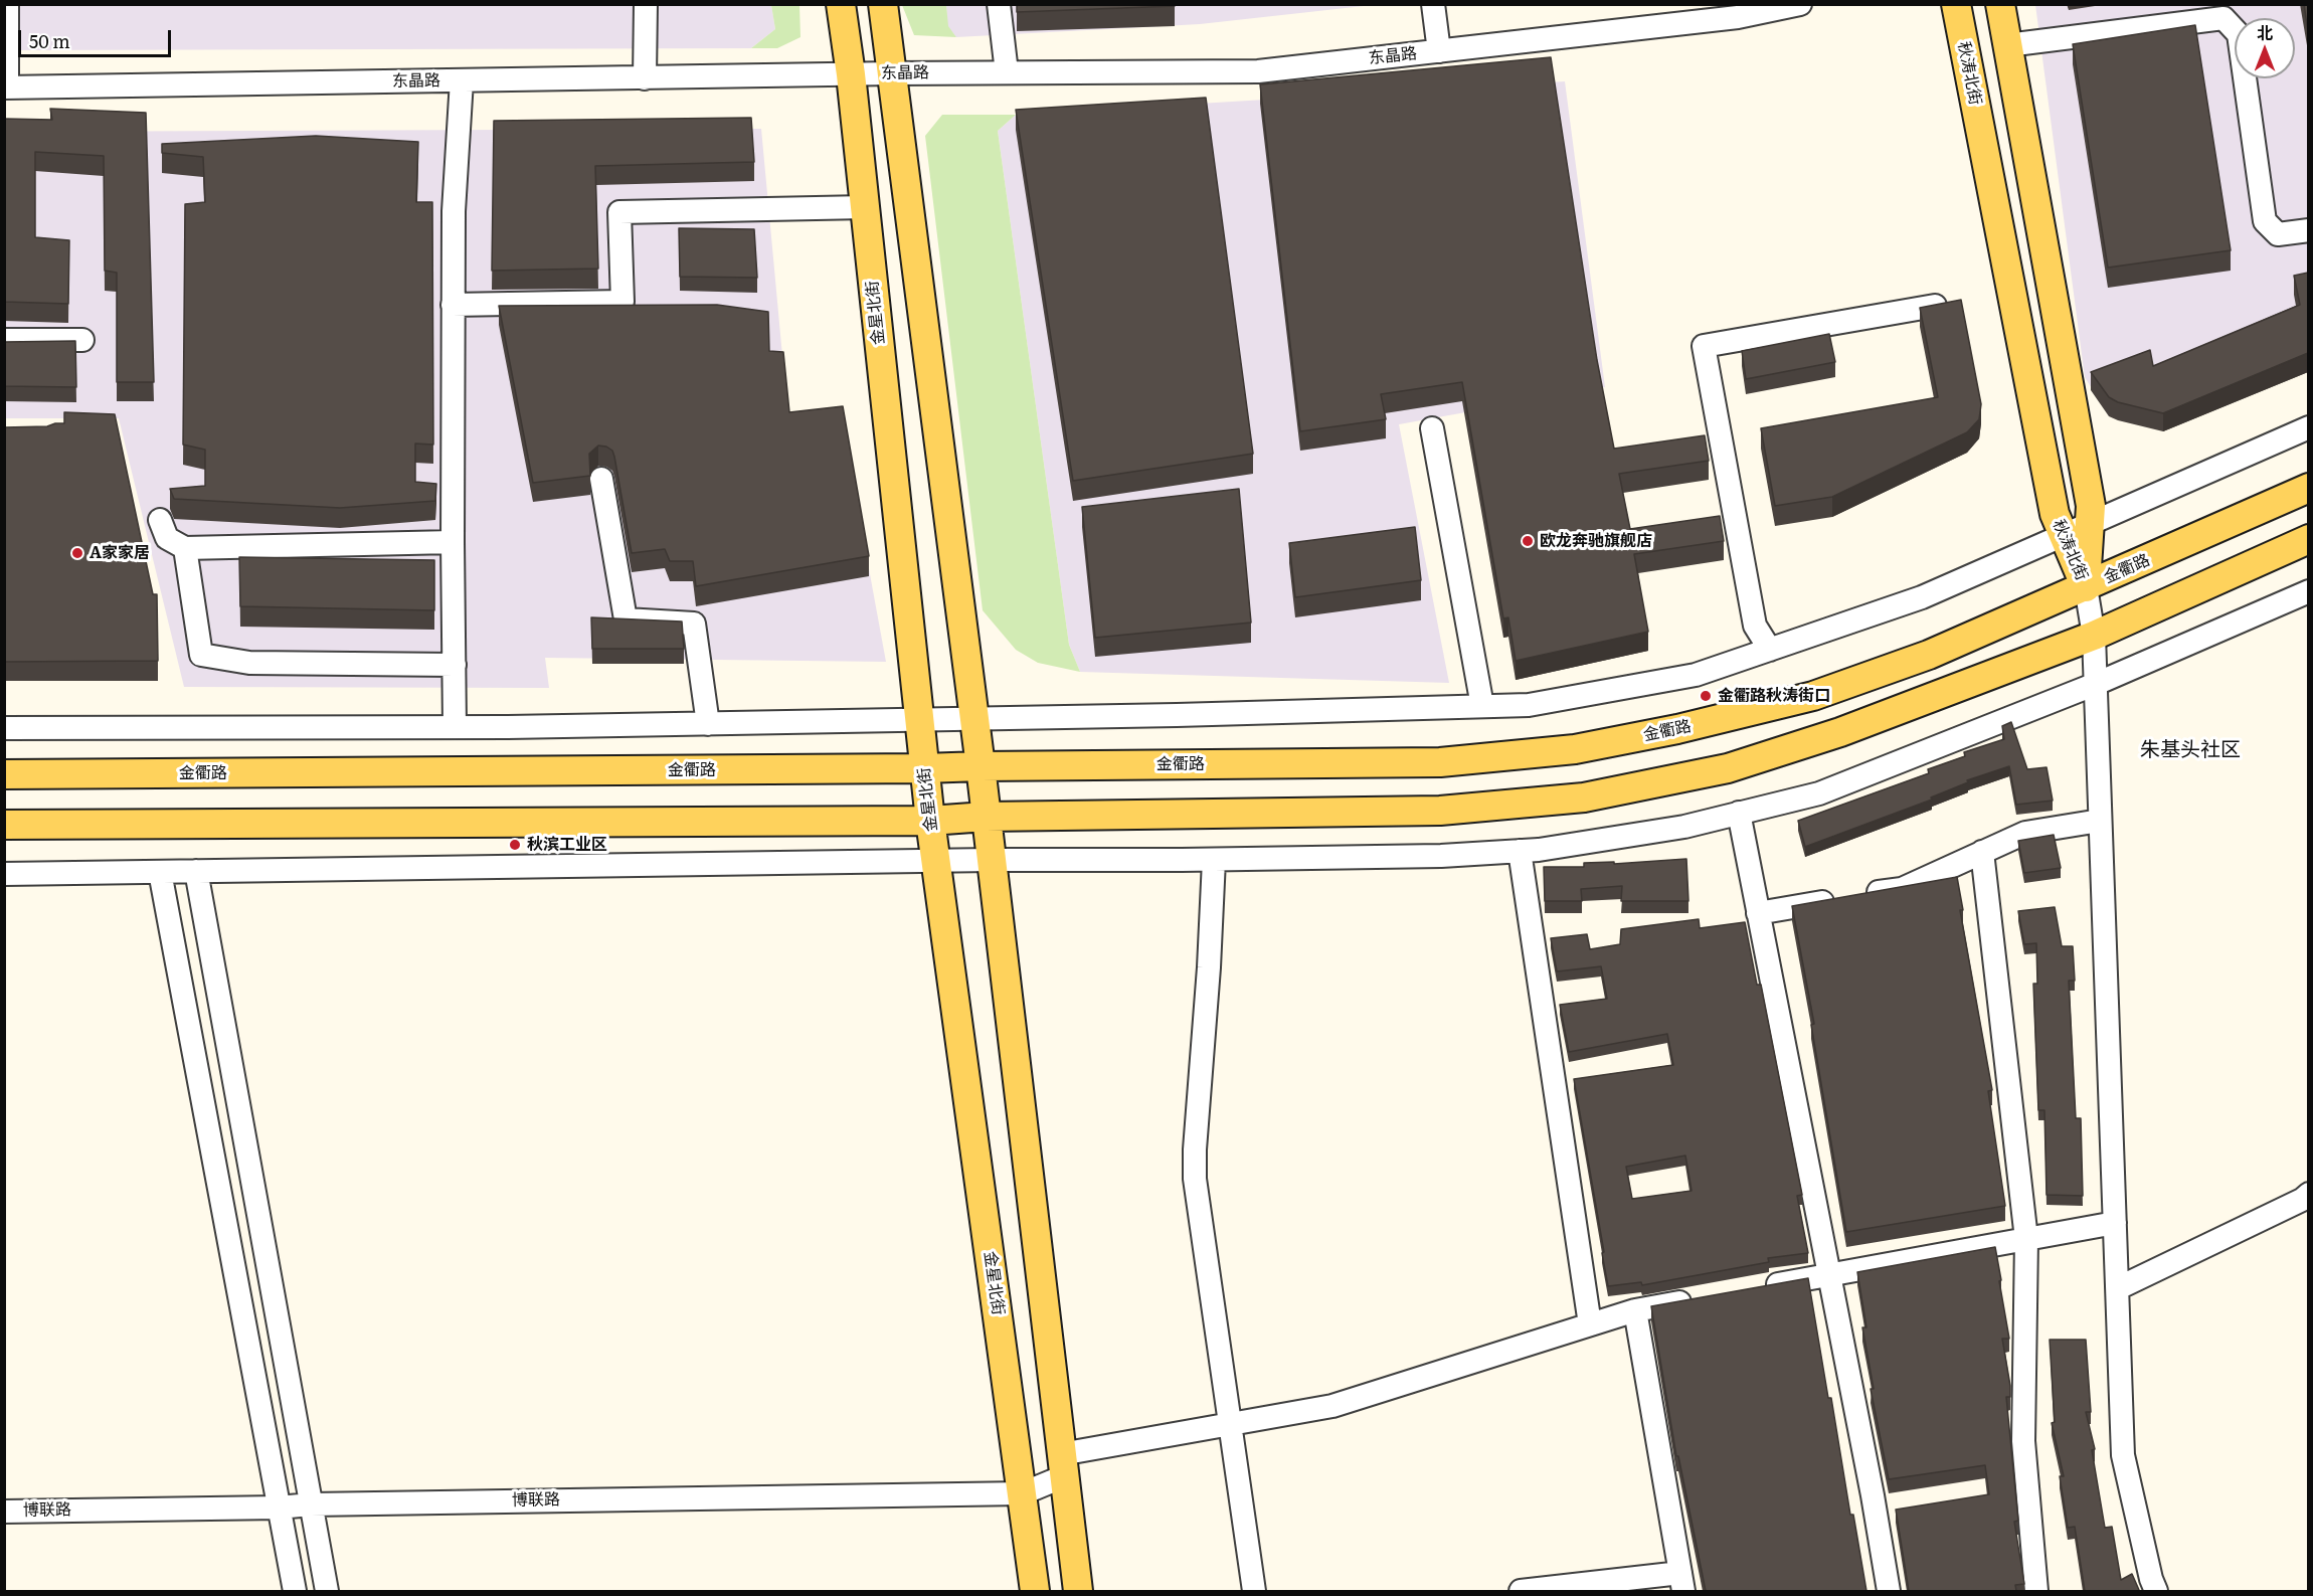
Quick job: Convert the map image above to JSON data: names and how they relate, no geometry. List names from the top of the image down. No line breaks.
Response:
{"streets":{"main road":["秋涛北街","金星北街","金衢路"],"street":["东晶路","博联路"]},"crossings":[["东晶路","金星北街"],["秋涛北街","金衢路"],["金星北街","金衢路"],["金星北街","博联路"]],"districts":["朱基头社区"],"places":["欧龙奔驰旗舰店","A家家居","金衢路秋涛街口","秋滨工业区"],"scale_bar":"50 m","north":"top"}
